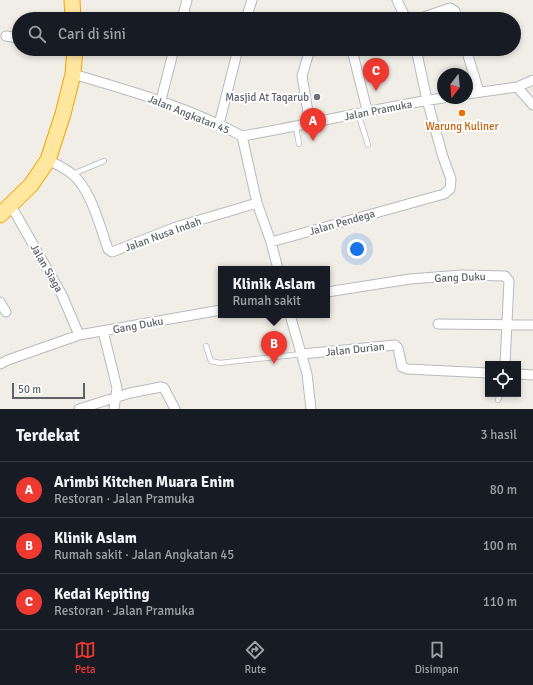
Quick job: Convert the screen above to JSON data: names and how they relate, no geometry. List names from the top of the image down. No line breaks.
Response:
{"streets":{"street":["Jalan Pramuka","Jalan Angkatan 45","Jalan Pendega","Jalan Nusa Indah","Jalan Siaga","Gang Duku","Jalan Durian"]},"crossings":[["Jalan Pramuka","Jalan Angkatan 45"],["Jalan Pramuka","Jalan Pendega"],["Jalan Angkatan 45","Jalan Pendega"],["Jalan Angkatan 45","Jalan Nusa Indah"],["Jalan Siaga","Gang Duku"]],"places":["Masjid At Taqarub","Warung Kuliner"],"scale_bar":"50 m","north":"bottom","page":{"search":"Cari di sini","pins":["C","A","B"],"popup":["Klinik Aslam","Rumah sakit"],"scale":"50 m","heading":["Terdekat","3 hasil"],"list":[{"mark":"A","name":"Arimbi Kitchen Muara Enim","note":"Restoran · Jalan Pramuka","value":"80 m"},{"mark":"B","name":"Klinik Aslam","note":"Rumah sakit · Jalan Angkatan 45","value":"100 m"},{"mark":"C","name":"Kedai Kepiting","note":"Restoran · Jalan Pramuka","value":"110 m"}],"nav":["Peta","Rute","Disimpan"]}}
